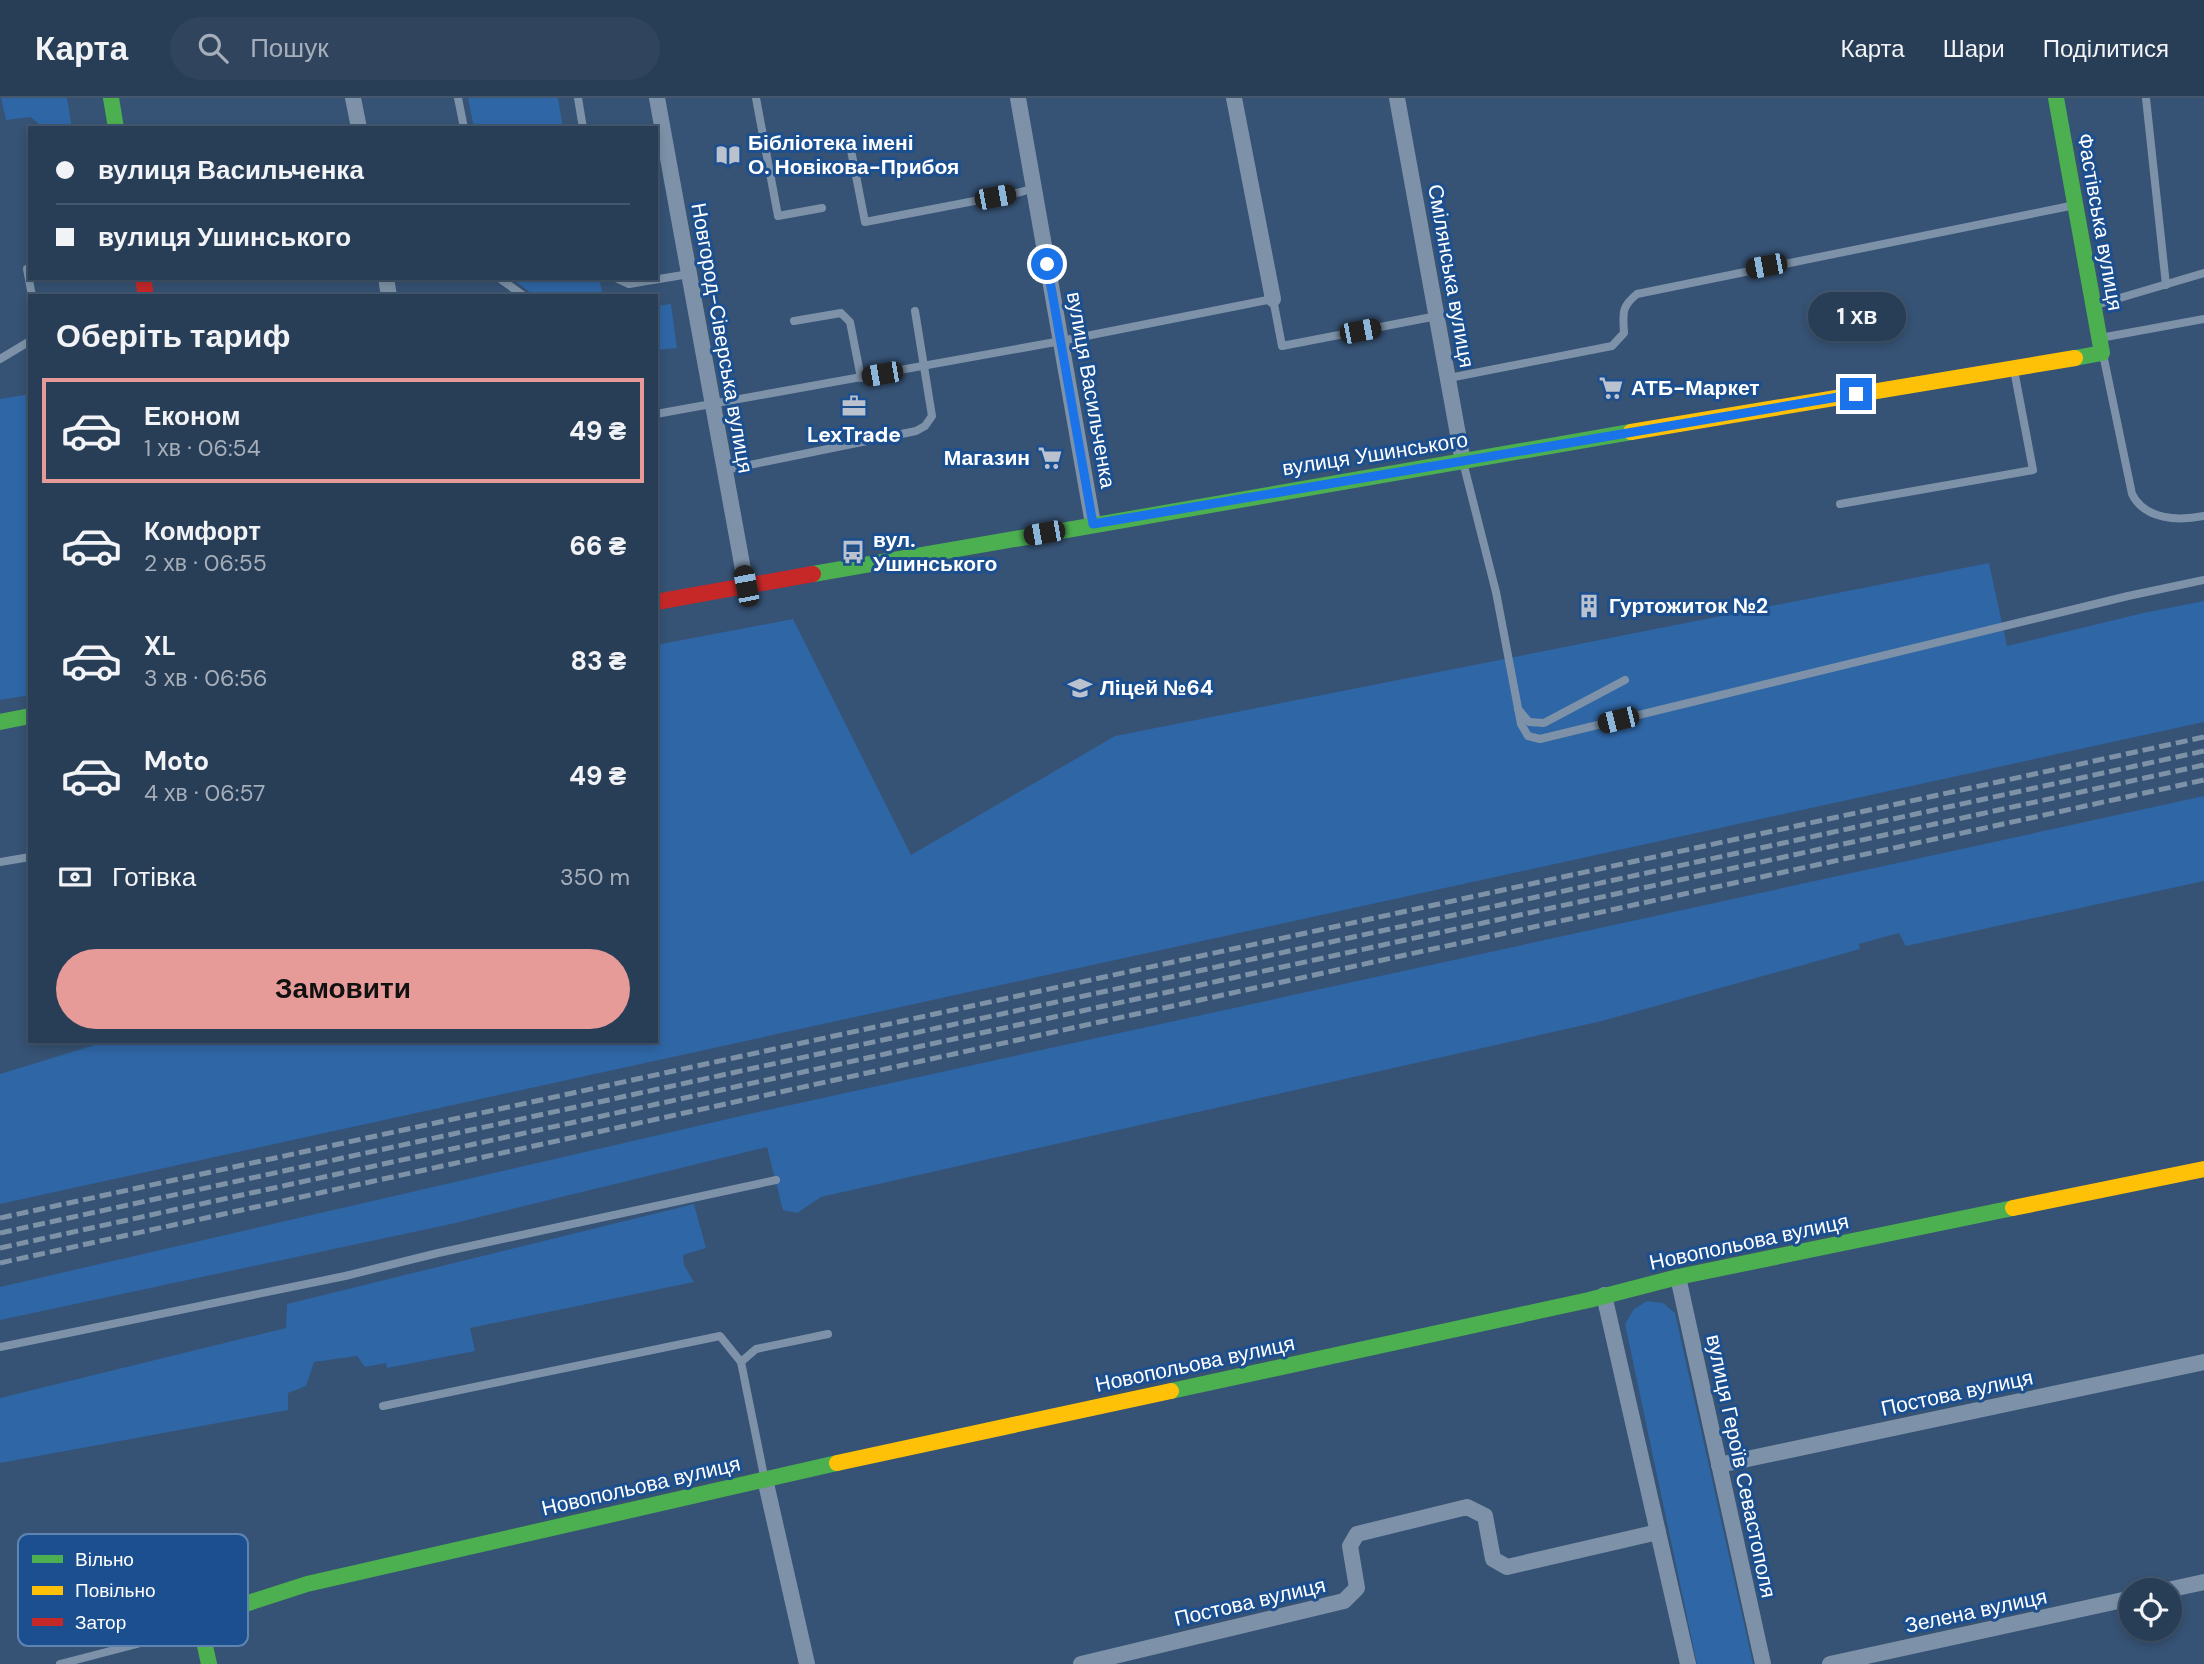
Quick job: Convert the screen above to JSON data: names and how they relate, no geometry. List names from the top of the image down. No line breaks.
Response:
{"streets":{"street":["Фастівська вулиця","Смілянська вулиця","Новгород-Сіверська вулиця","вулиця Васильченка","вулиця Ушинського","Новопольова вулиця","Постова вулиця","вулиця Героїв Севастополя","Зелена вулиця"]},"crossings":[["Фастівська вулиця","вулиця Ушинського"],["Смілянська вулиця","вулиця Ушинського"],["Новгород-Сіверська вулиця","вулиця Ушинського"],["вулиця Васильченка","вулиця Ушинського"],["Новопольова вулиця","вулиця Героїв Севастополя"],["Постова вулиця","вулиця Героїв Севастополя"]],"places":{"library":["Бібліотека імені О. Новікова-Прибоя"],"supermarket":["АТБ-Маркет","Магазин"],"office":["LexTrade"],"bus stop":["вул. Ушинського"],"building":["Гуртожиток №2"],"school or university":["Ліцей №64"]},"legend":["Вільно","Повільно","Затор"],"page":{"header":"Карта","search":"Пошук","nav":["Карта","Шари","Поділитися"],"banner":["вулиця Васильченка","вулиця Ушинського"],"bubble":"1 хв","heading":"Оберіть тариф","list":[{"name":"Економ","note":"1 хв · 06:54","value":"49 ₴"},{"name":"Комфорт","note":"2 хв · 06:55","value":"66 ₴"},{"name":"XL","note":"3 хв · 06:56","value":"83 ₴"},{"name":"Moto","note":"4 хв · 06:57","value":"49 ₴"}],"pay":["Готівка","350 m"],"buttons":"Замовити"}}
